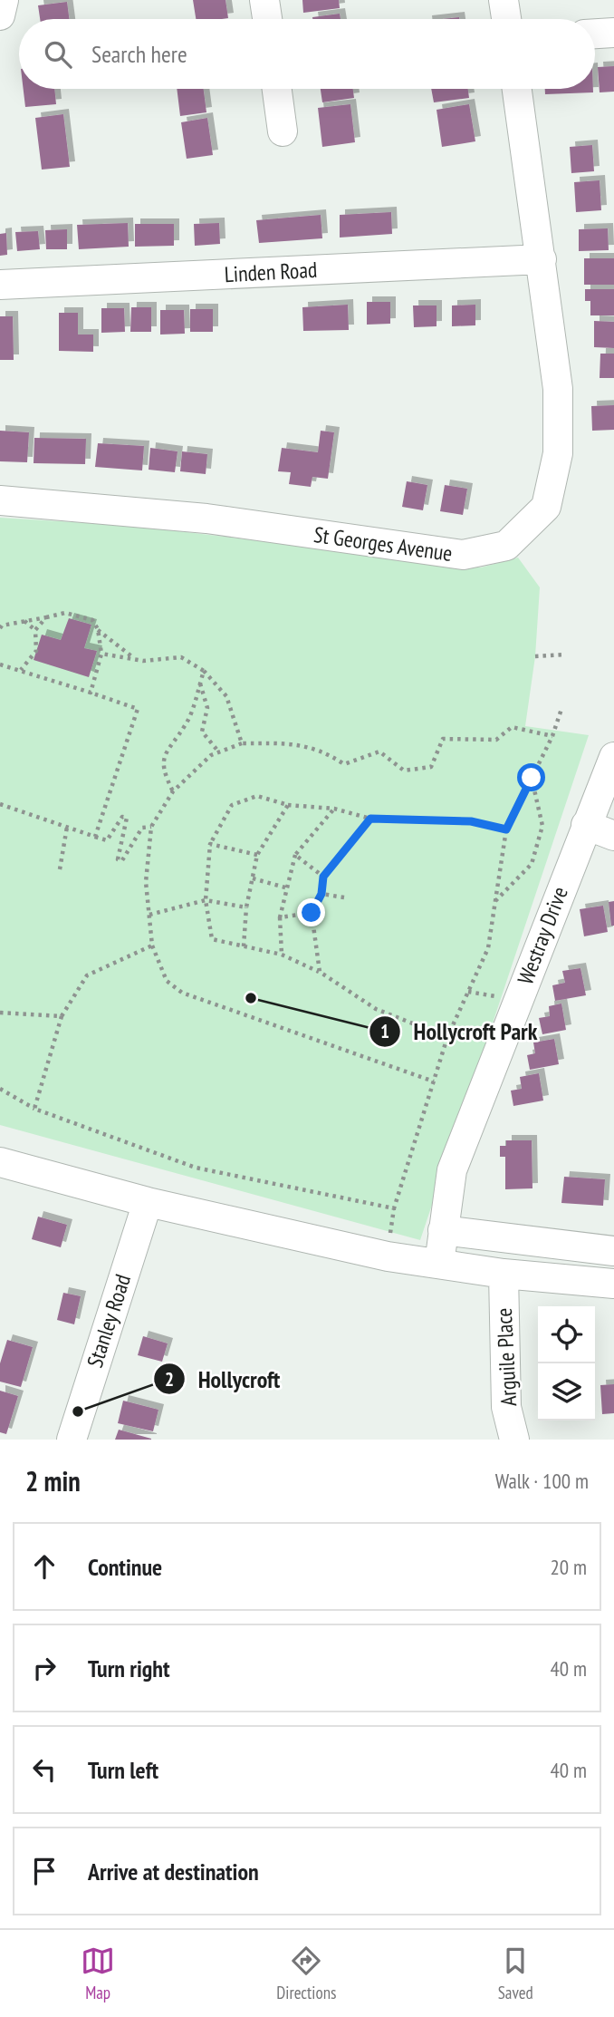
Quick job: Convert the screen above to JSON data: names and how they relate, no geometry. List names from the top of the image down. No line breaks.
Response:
{"streets":{"street":["Linden Road","St Georges Avenue","Westray Drive","Stanley Road","Arguile Place"]},"crossings":[["Linden Road","St Georges Avenue"]],"places":["Hollycroft Park","Hollycroft"],"page":{"search":"Search here","heading":["2 min","Walk · 100 m"],"list":[["Continue","20 m"],["Turn right","40 m"],["Turn left","40 m"],"Arrive at destination"],"nav":["Map","Directions","Saved"]}}
